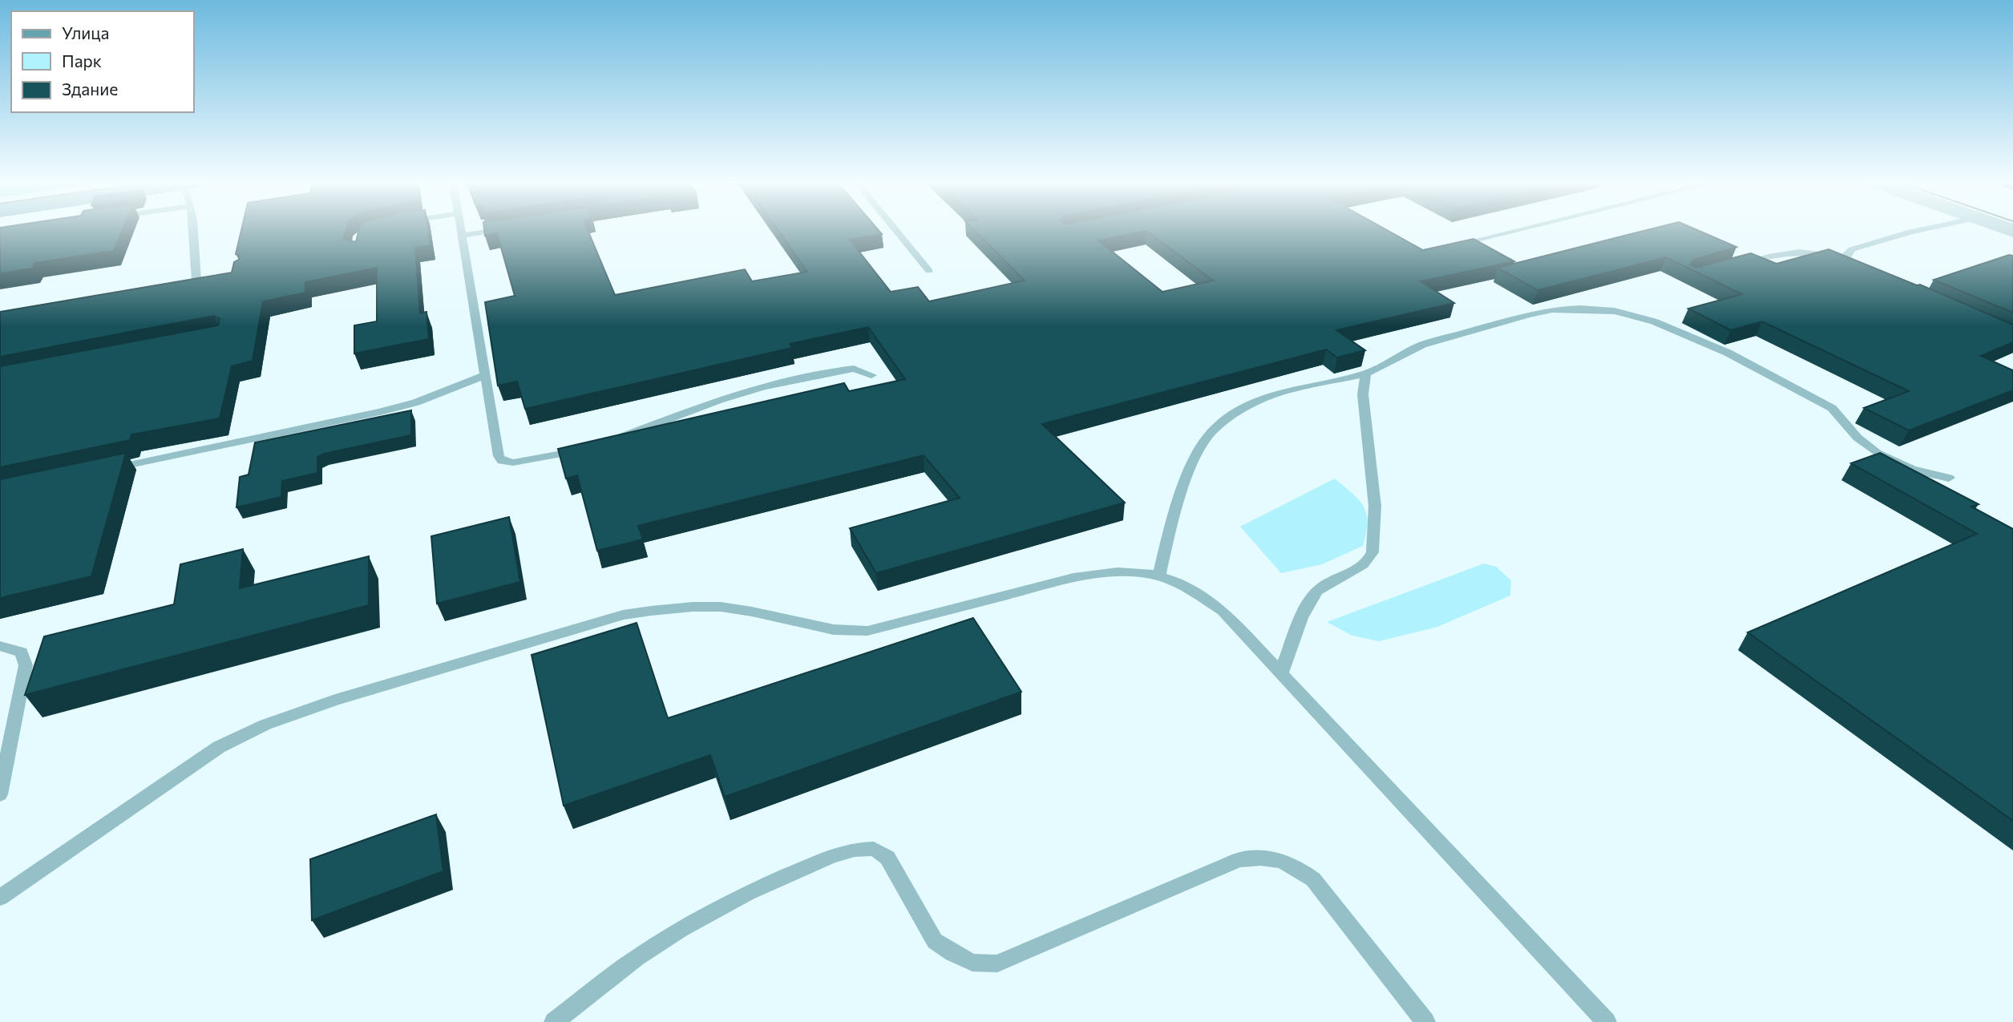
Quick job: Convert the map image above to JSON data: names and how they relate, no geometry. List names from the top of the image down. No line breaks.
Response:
{"legend":["Улица","Парк","Здание"]}
